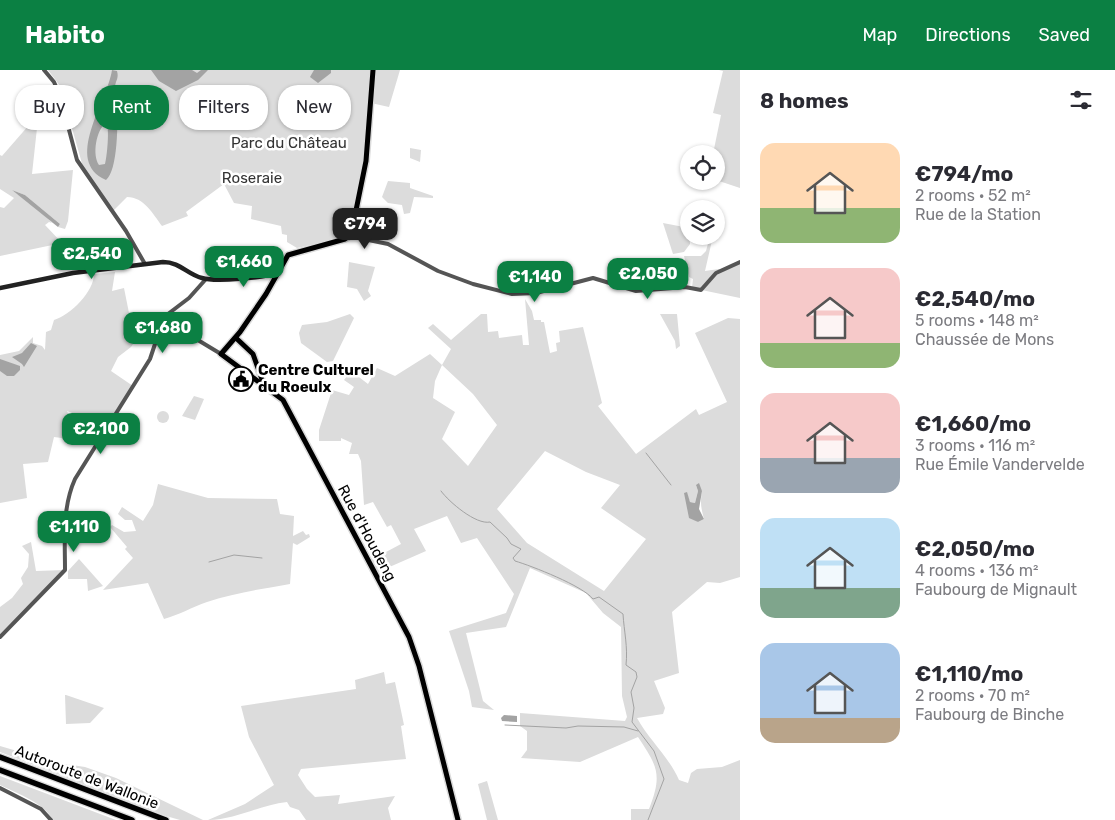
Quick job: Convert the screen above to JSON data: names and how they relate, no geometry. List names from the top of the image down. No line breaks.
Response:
{"streets":{"highway":["Autoroute de Wallonie"],"main road":["Rue d'Houdeng"]},"parks":["Parc du Château","Roseraie"],"places":{"public building":["Centre Culturel du Roeulx"]},"page":{"header":"Habito","nav":["Map","Directions","Saved"],"heading":"8 homes","chip":["Buy","Rent","Filters","New"],"list":[{"name":"€794/mo","note":"2 rooms · 52 m² · Rue de la Station"},{"name":"€2,540/mo","note":"5 rooms · 148 m² · Chaussée de Mons"},{"name":"€1,660/mo","note":"3 rooms · 116 m² · Rue Émile Vandervelde"},{"name":"€2,050/mo","note":"4 rooms · 136 m² · Faubourg de Mignault"},{"name":"€1,110/mo","note":"2 rooms · 70 m² · Faubourg de Binche"}],"price":["€794","€2,540","€1,660","€2,050","€1,140","€1,680","€2,100","€1,110"]}}
